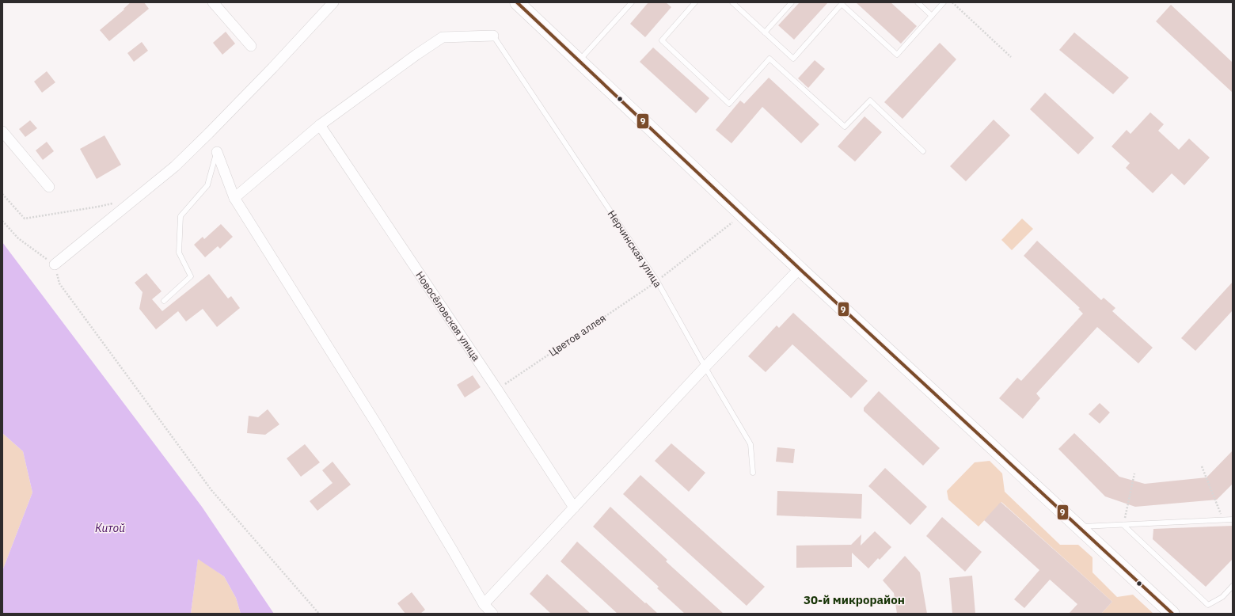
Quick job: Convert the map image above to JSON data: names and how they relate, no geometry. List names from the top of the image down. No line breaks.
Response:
{"streets":{"street":["Новосёловская улица"],"lane":["Нерчинская улица"],"path":["Цветов аллея"]},"crossings":[["Нерчинская улица","Цветов аллея"],["Новосёловская улица","Цветов аллея"]],"districts":["30-й микрорайон"],"water":["Китой"],"lines":["transit line 9"]}
